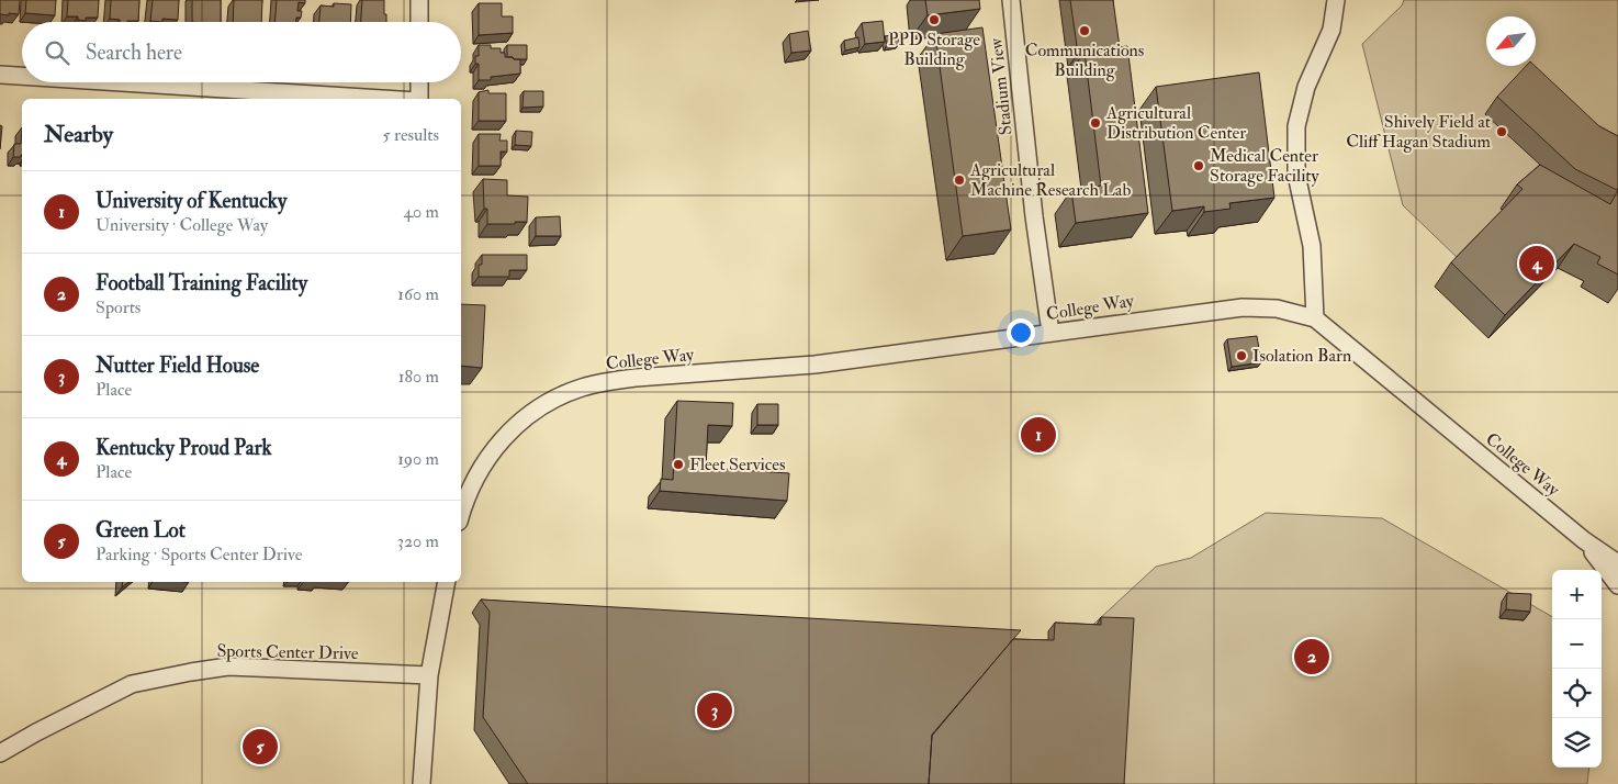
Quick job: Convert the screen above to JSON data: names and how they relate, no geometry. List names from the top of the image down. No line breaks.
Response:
{"streets":{"street":["Stadium View","College Way","Sports Center Drive"]},"crossings":[["Stadium View","College Way"]],"places":["PPD Storage Building","Communications Building","Agricultural Distribution Center","Shively Field at Cliff Hagan Stadium","Medical Center Storage Facility","Agricultural Machine Research Lab","Isolation Barn","Fleet Services"],"north":"bottom left","page":{"search":"Search here","heading":["Nearby","5 results"],"list":[{"mark":"1","name":"University of Kentucky","note":"University · College Way","value":"40 m"},{"mark":"2","name":"Football Training Facility","note":"Sports","value":"160 m"},{"mark":"3","name":"Nutter Field House","note":"Place","value":"180 m"},{"mark":"4","name":"Kentucky Proud Park","note":"Place","value":"190 m"},{"mark":"5","name":"Green Lot","note":"Parking · Sports Center Drive","value":"320 m"}],"pins":["4","1","2","3","5"],"map_buttons":["+","−"]}}
